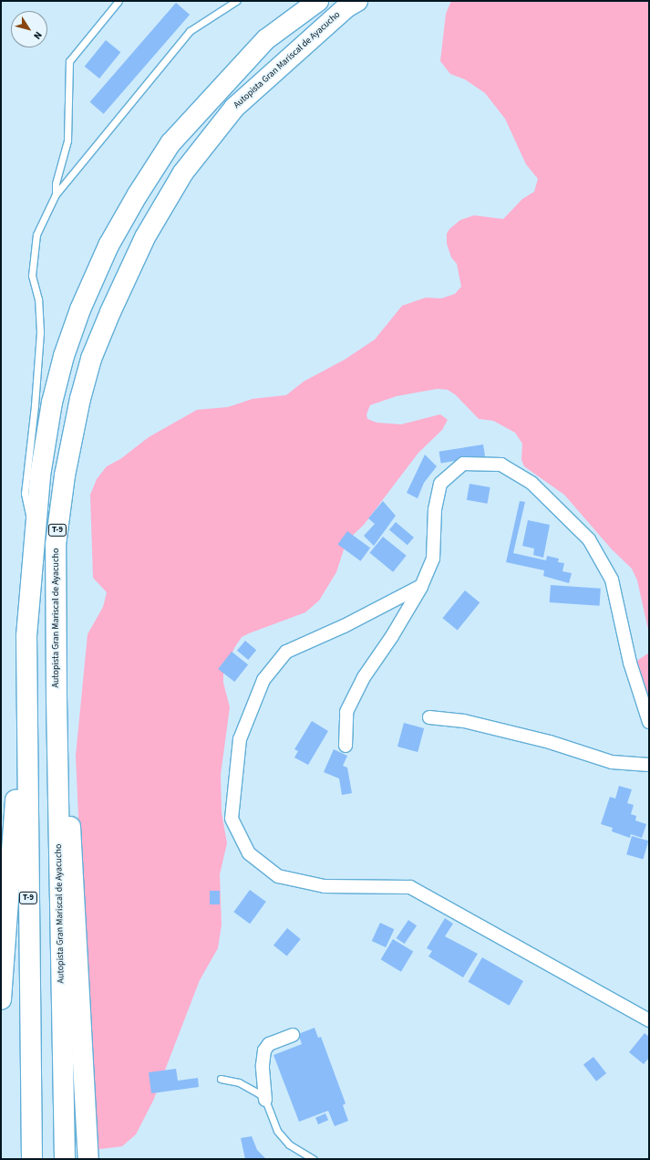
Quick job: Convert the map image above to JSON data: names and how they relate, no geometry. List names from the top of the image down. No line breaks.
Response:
{"streets":{"highway":["Autopista Gran Mariscal de Ayacucho","T-9"]},"north":"bottom right"}
